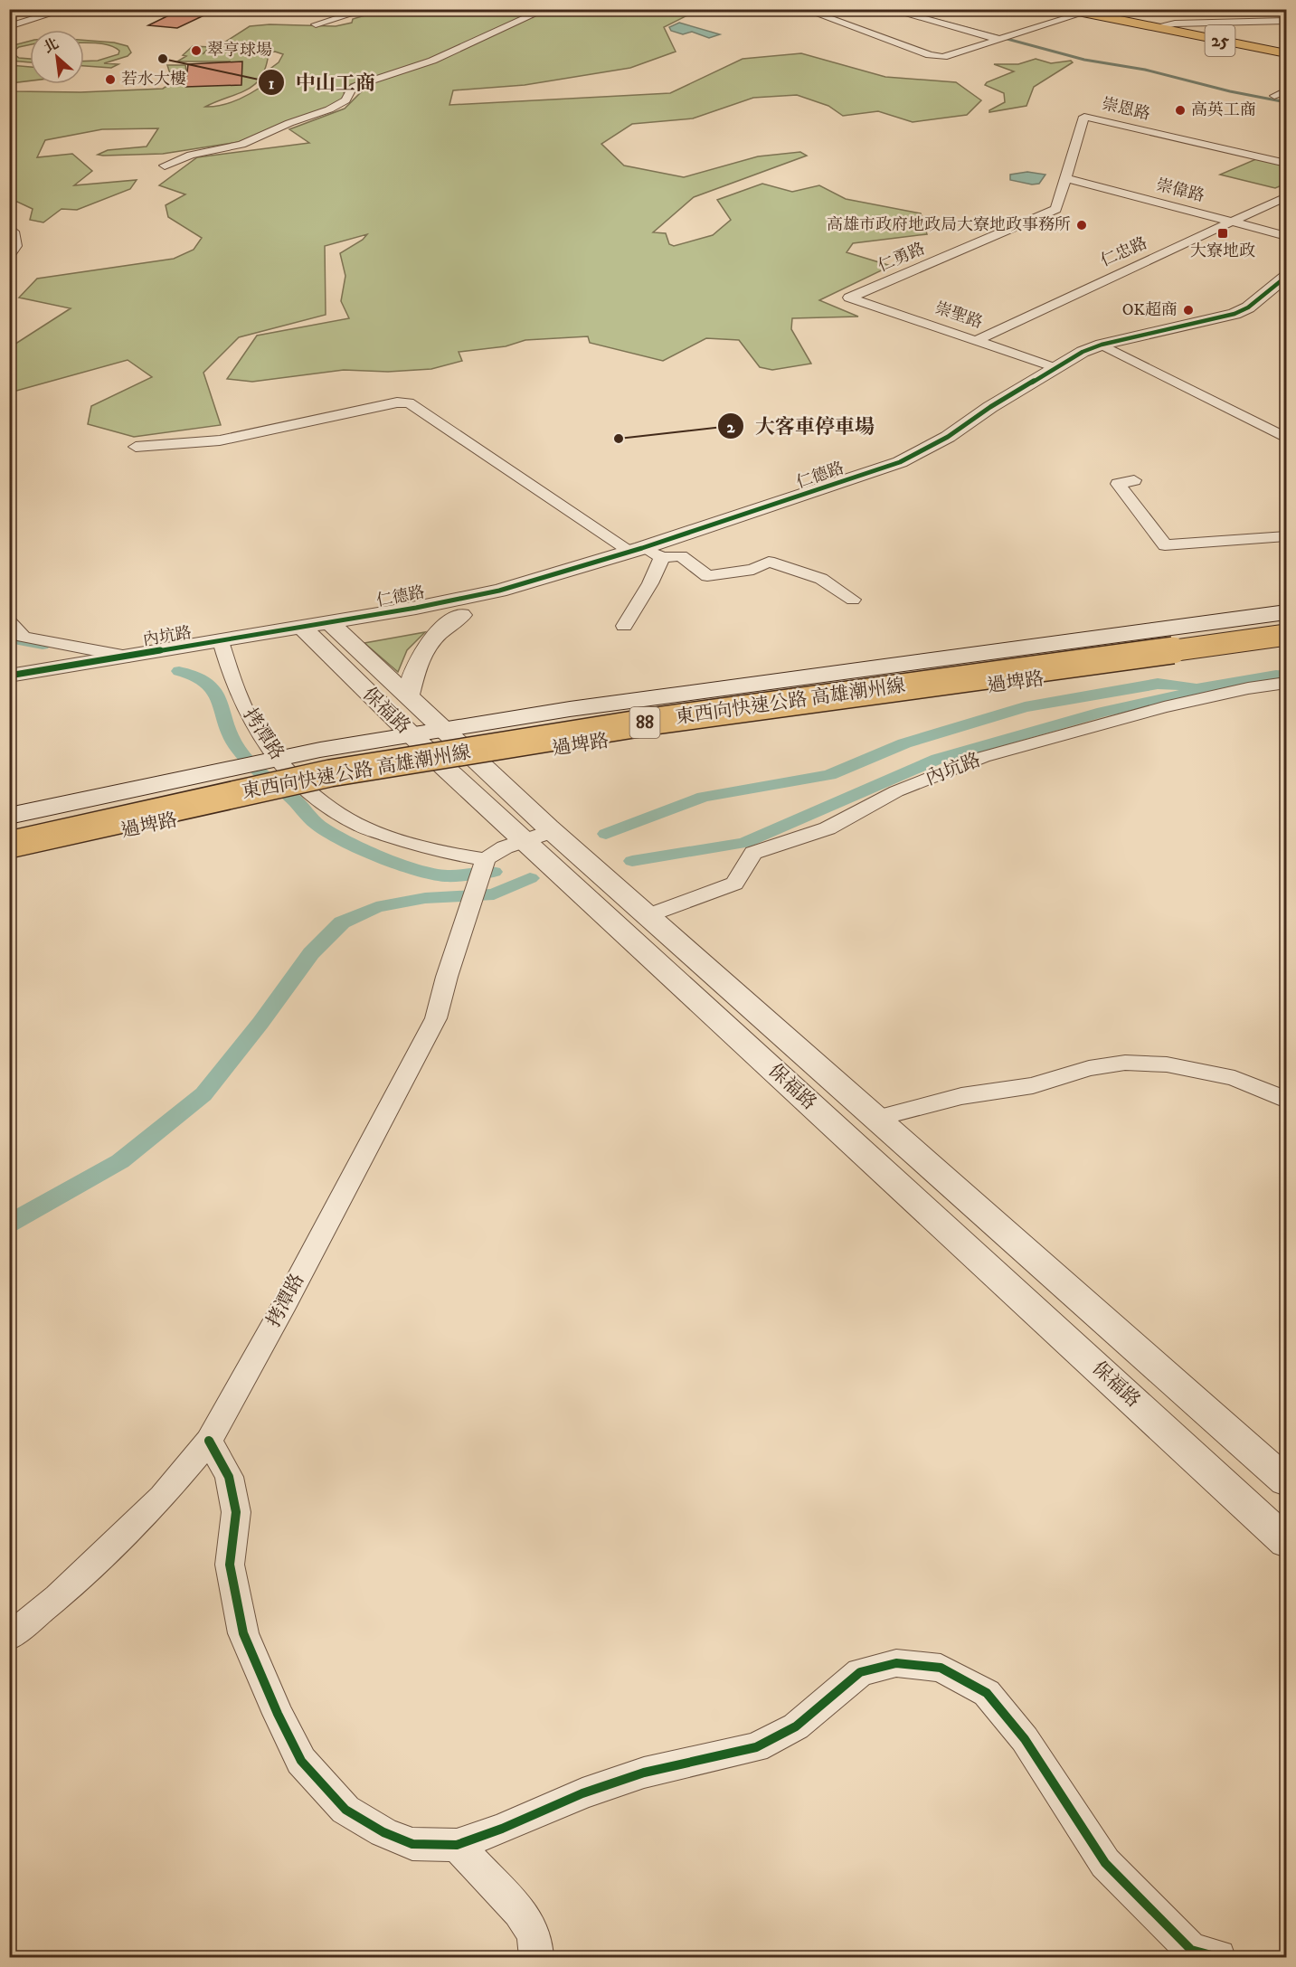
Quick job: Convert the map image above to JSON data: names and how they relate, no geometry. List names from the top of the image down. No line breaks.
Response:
{"streets":{"main road":["25","過埤路","東西向快速公路 高雄潮州線","88"],"street":["崇恩路","崇偉路","仁忠路","仁勇路","崇聖路","仁德路","內坑路","保福路","拷潭路"]},"crossings":[["崇恩路","仁勇路"],["崇偉路","仁忠路"],["崇偉路","仁勇路"],["仁忠路","崇聖路"],["仁勇路","崇聖路"],["崇聖路","仁德路"],["仁德路","內坑路"],["仁德路","保福路"],["內坑路","保福路"],["內坑路","拷潭路"],["過埤路","保福路"],["過埤路","拷潭路"]],"places":{"other":["翠亨球場","中山工商","若水大樓","高英工商","高雄市政府地政局大寮地政事務所","OK超商","大客車停車場"],"transit":["大寮地政"]},"north":"top left"}
